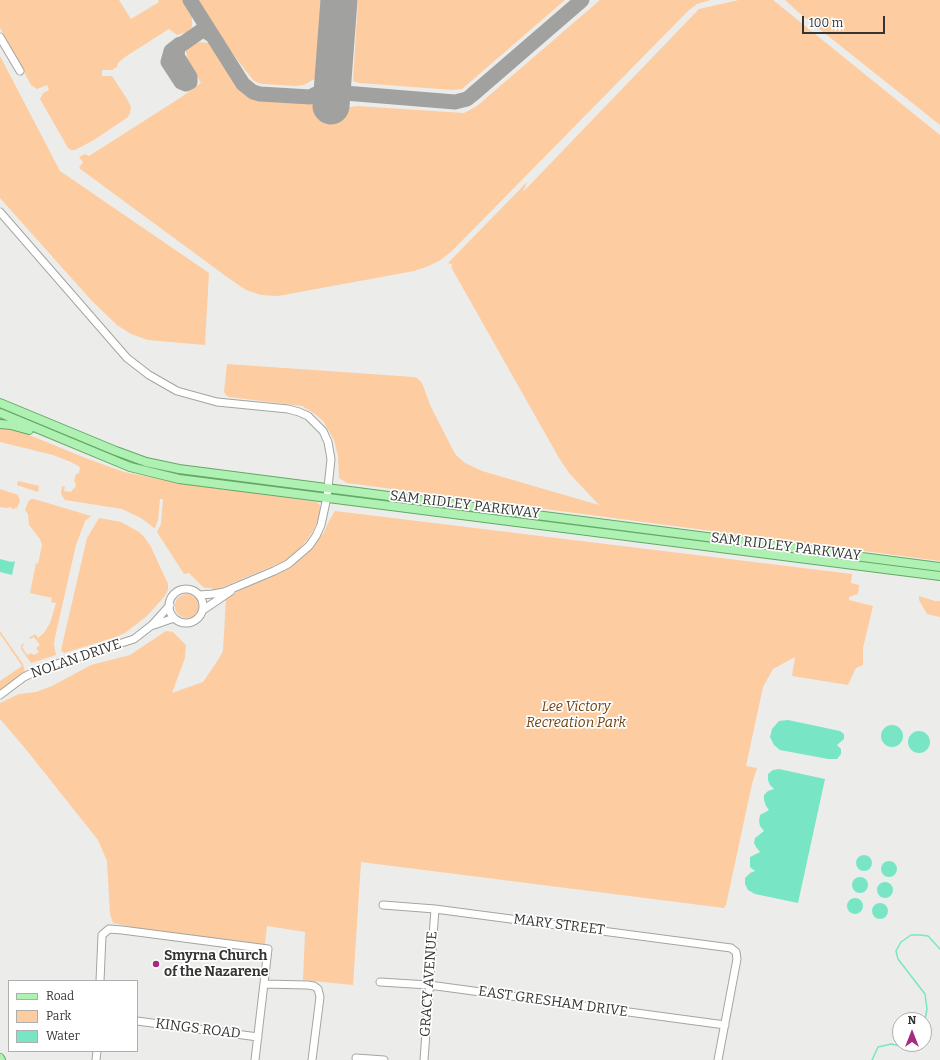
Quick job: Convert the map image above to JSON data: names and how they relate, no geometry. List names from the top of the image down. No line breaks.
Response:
{"streets":{"main road":["SAM RIDLEY PARKWAY"],"street":["NOLAN DRIVE","MARY STREET","GRACY AVENUE","EAST GRESHAM DRIVE","KINGS ROAD"]},"crossings":[["MARY STREET","GRACY AVENUE"],["MARY STREET","EAST GRESHAM DRIVE"],["GRACY AVENUE","EAST GRESHAM DRIVE"]],"parks":["Lee Victory Recreation Park"],"places":["Smyrna Church of the Nazarene"],"legend":["Road","Park","Water"],"scale_bar":"100 m","north":"top"}
